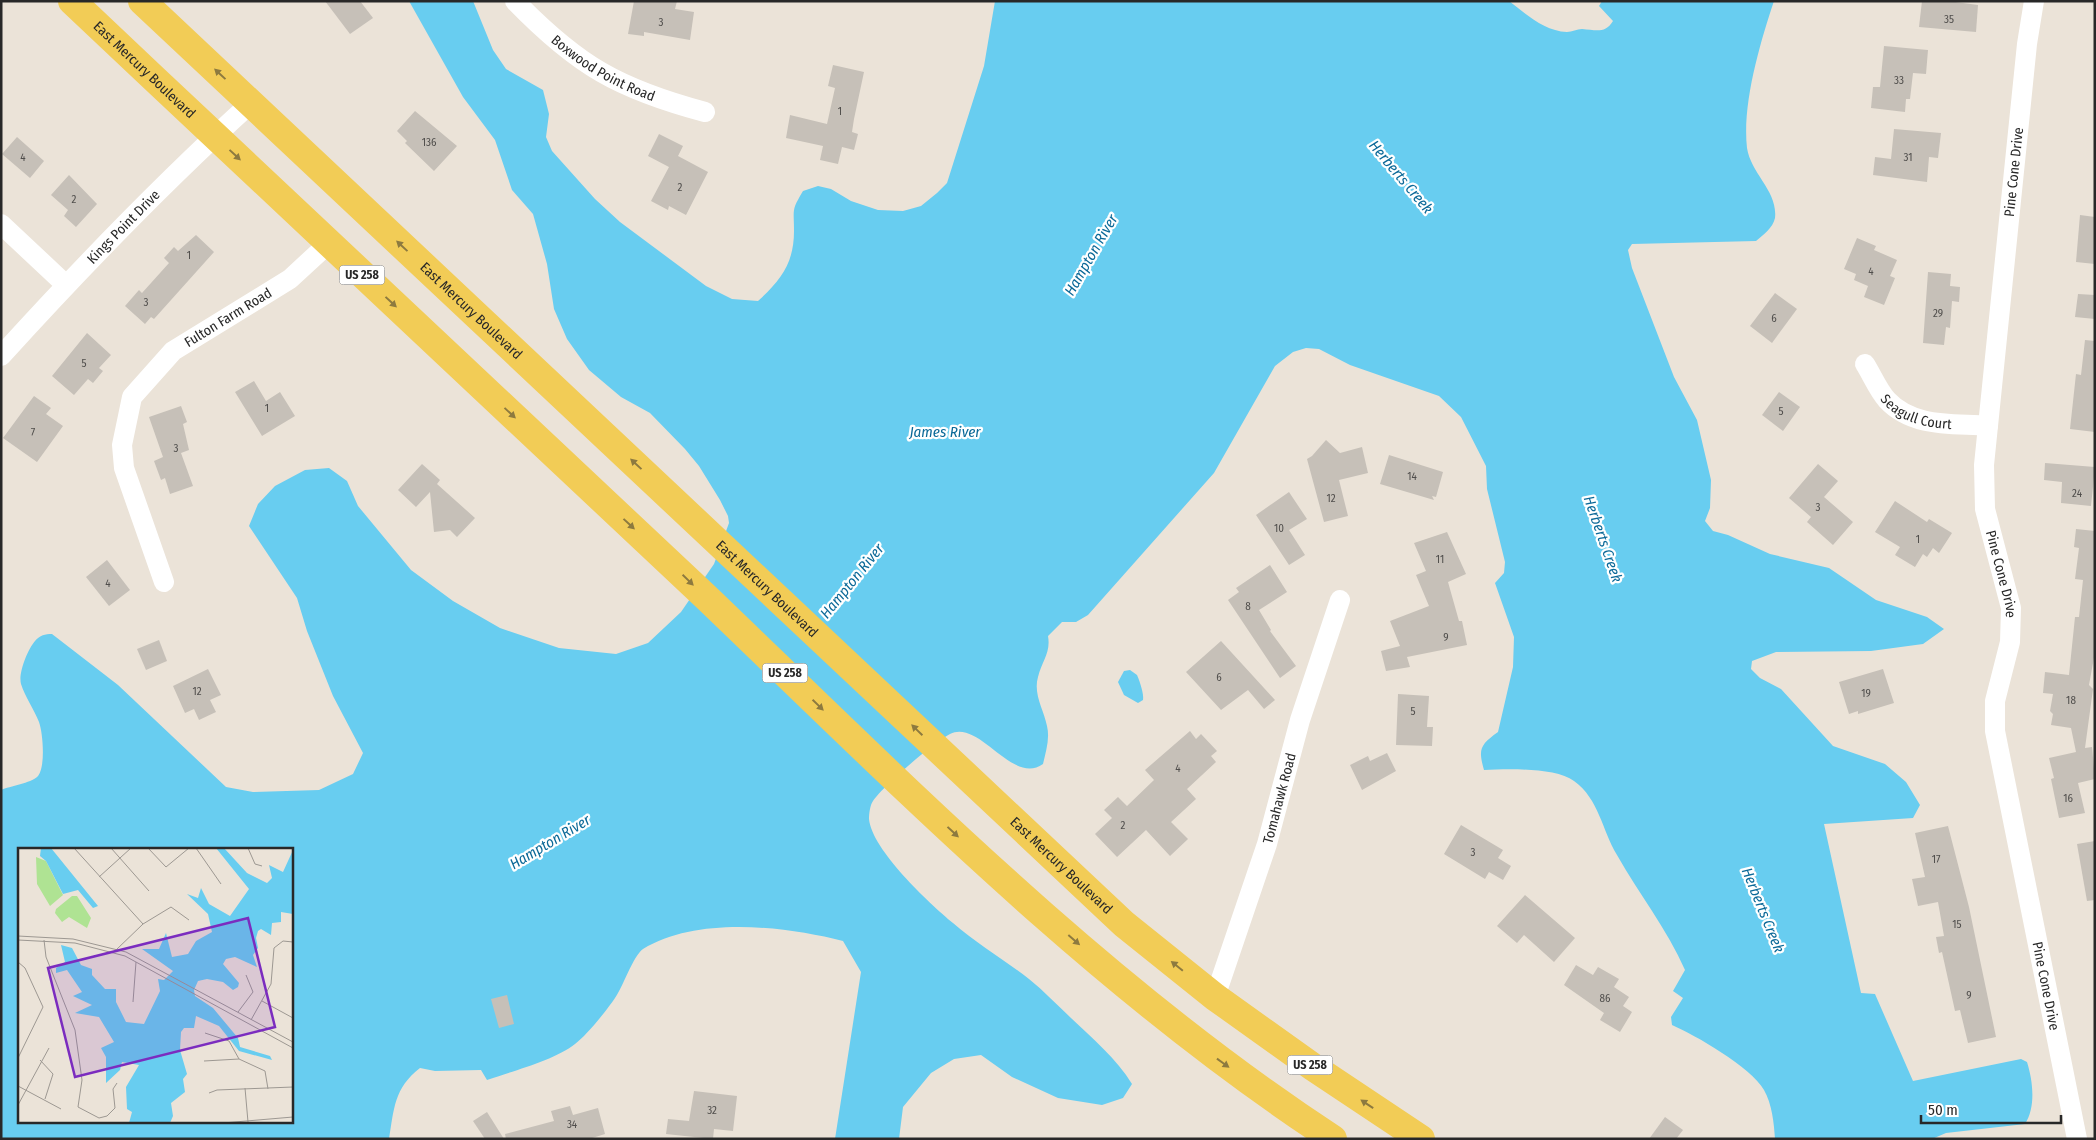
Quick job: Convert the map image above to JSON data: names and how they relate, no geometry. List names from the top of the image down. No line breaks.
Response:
{"streets":{"main road":["East Mercury Boulevard","US 258"],"street":["Boxwood Point Road","Pine Cone Drive","Kings Point Drive","Fulton Farm Road","Seagull Court","Tomahawk Road"]},"crossings":[["East Mercury Boulevard","Kings Point Drive"],["East Mercury Boulevard","Fulton Farm Road"],["East Mercury Boulevard","Tomahawk Road"],["Pine Cone Drive","Seagull Court"]],"water":["Herberts Creek","Hampton River","James River"],"house_numbers":["35","3","33","1","136","4","31","2","2","1","4","3","29","6","5","1","5","7","3","14","24","12","3","10","1","11","4","8","9","6","12","19","18","5","4","16","2","3","17","15","9","86","32","34"],"scale_bar":"50 m"}
